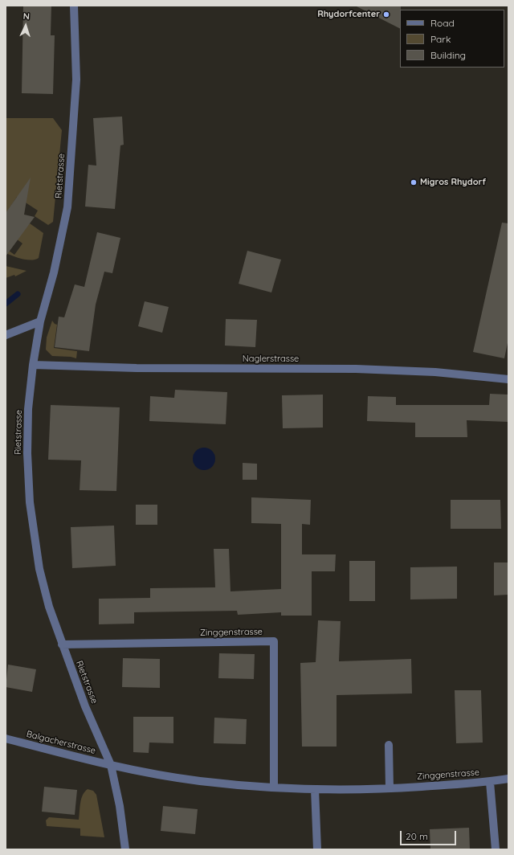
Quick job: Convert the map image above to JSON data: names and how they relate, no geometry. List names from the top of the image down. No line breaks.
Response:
{"streets":{"street":["Rietstrasse","Naglerstrasse","Zinggenstrasse","Balgacherstrasse"]},"crossings":[["Rietstrasse","Naglerstrasse"],["Rietstrasse","Zinggenstrasse"],["Rietstrasse","Balgacherstrasse"],["Zinggenstrasse","Balgacherstrasse"]],"places":["Rhydorfcenter","Migros Rhydorf"],"legend":["Road","Park","Building"],"scale_bar":"20 m","north":"top"}
